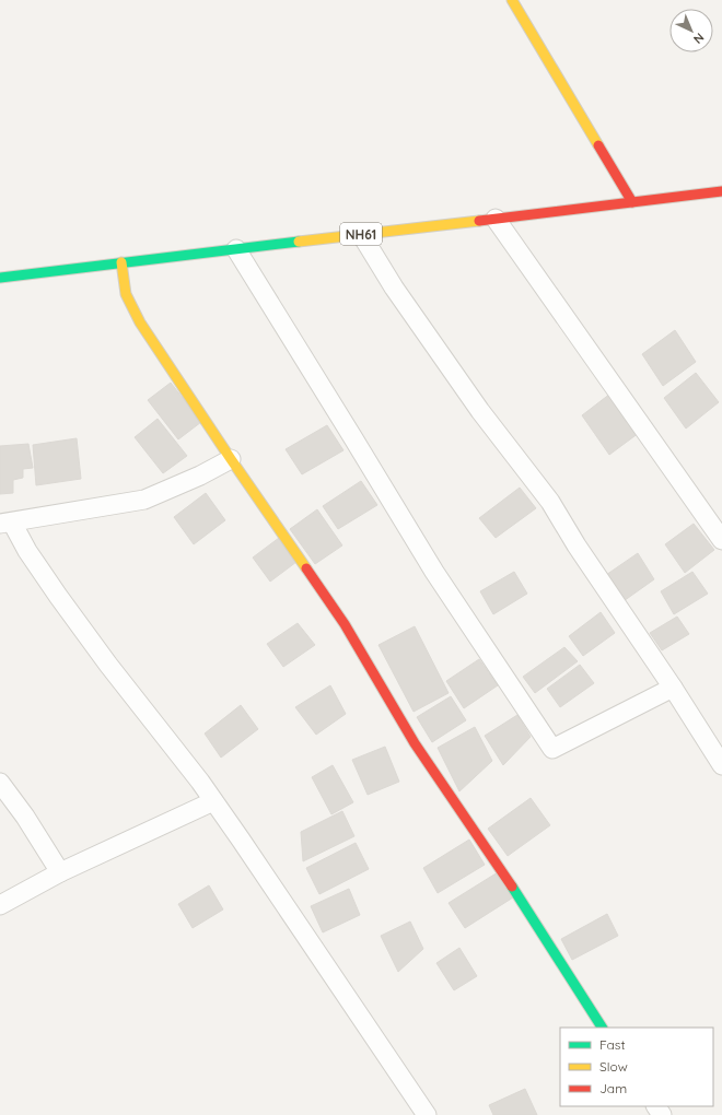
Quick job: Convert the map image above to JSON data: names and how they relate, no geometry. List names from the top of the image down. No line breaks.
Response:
{"streets":{"main road":["NH61"]},"legend":["Fast","Slow","Jam"],"north":"bottom right"}
